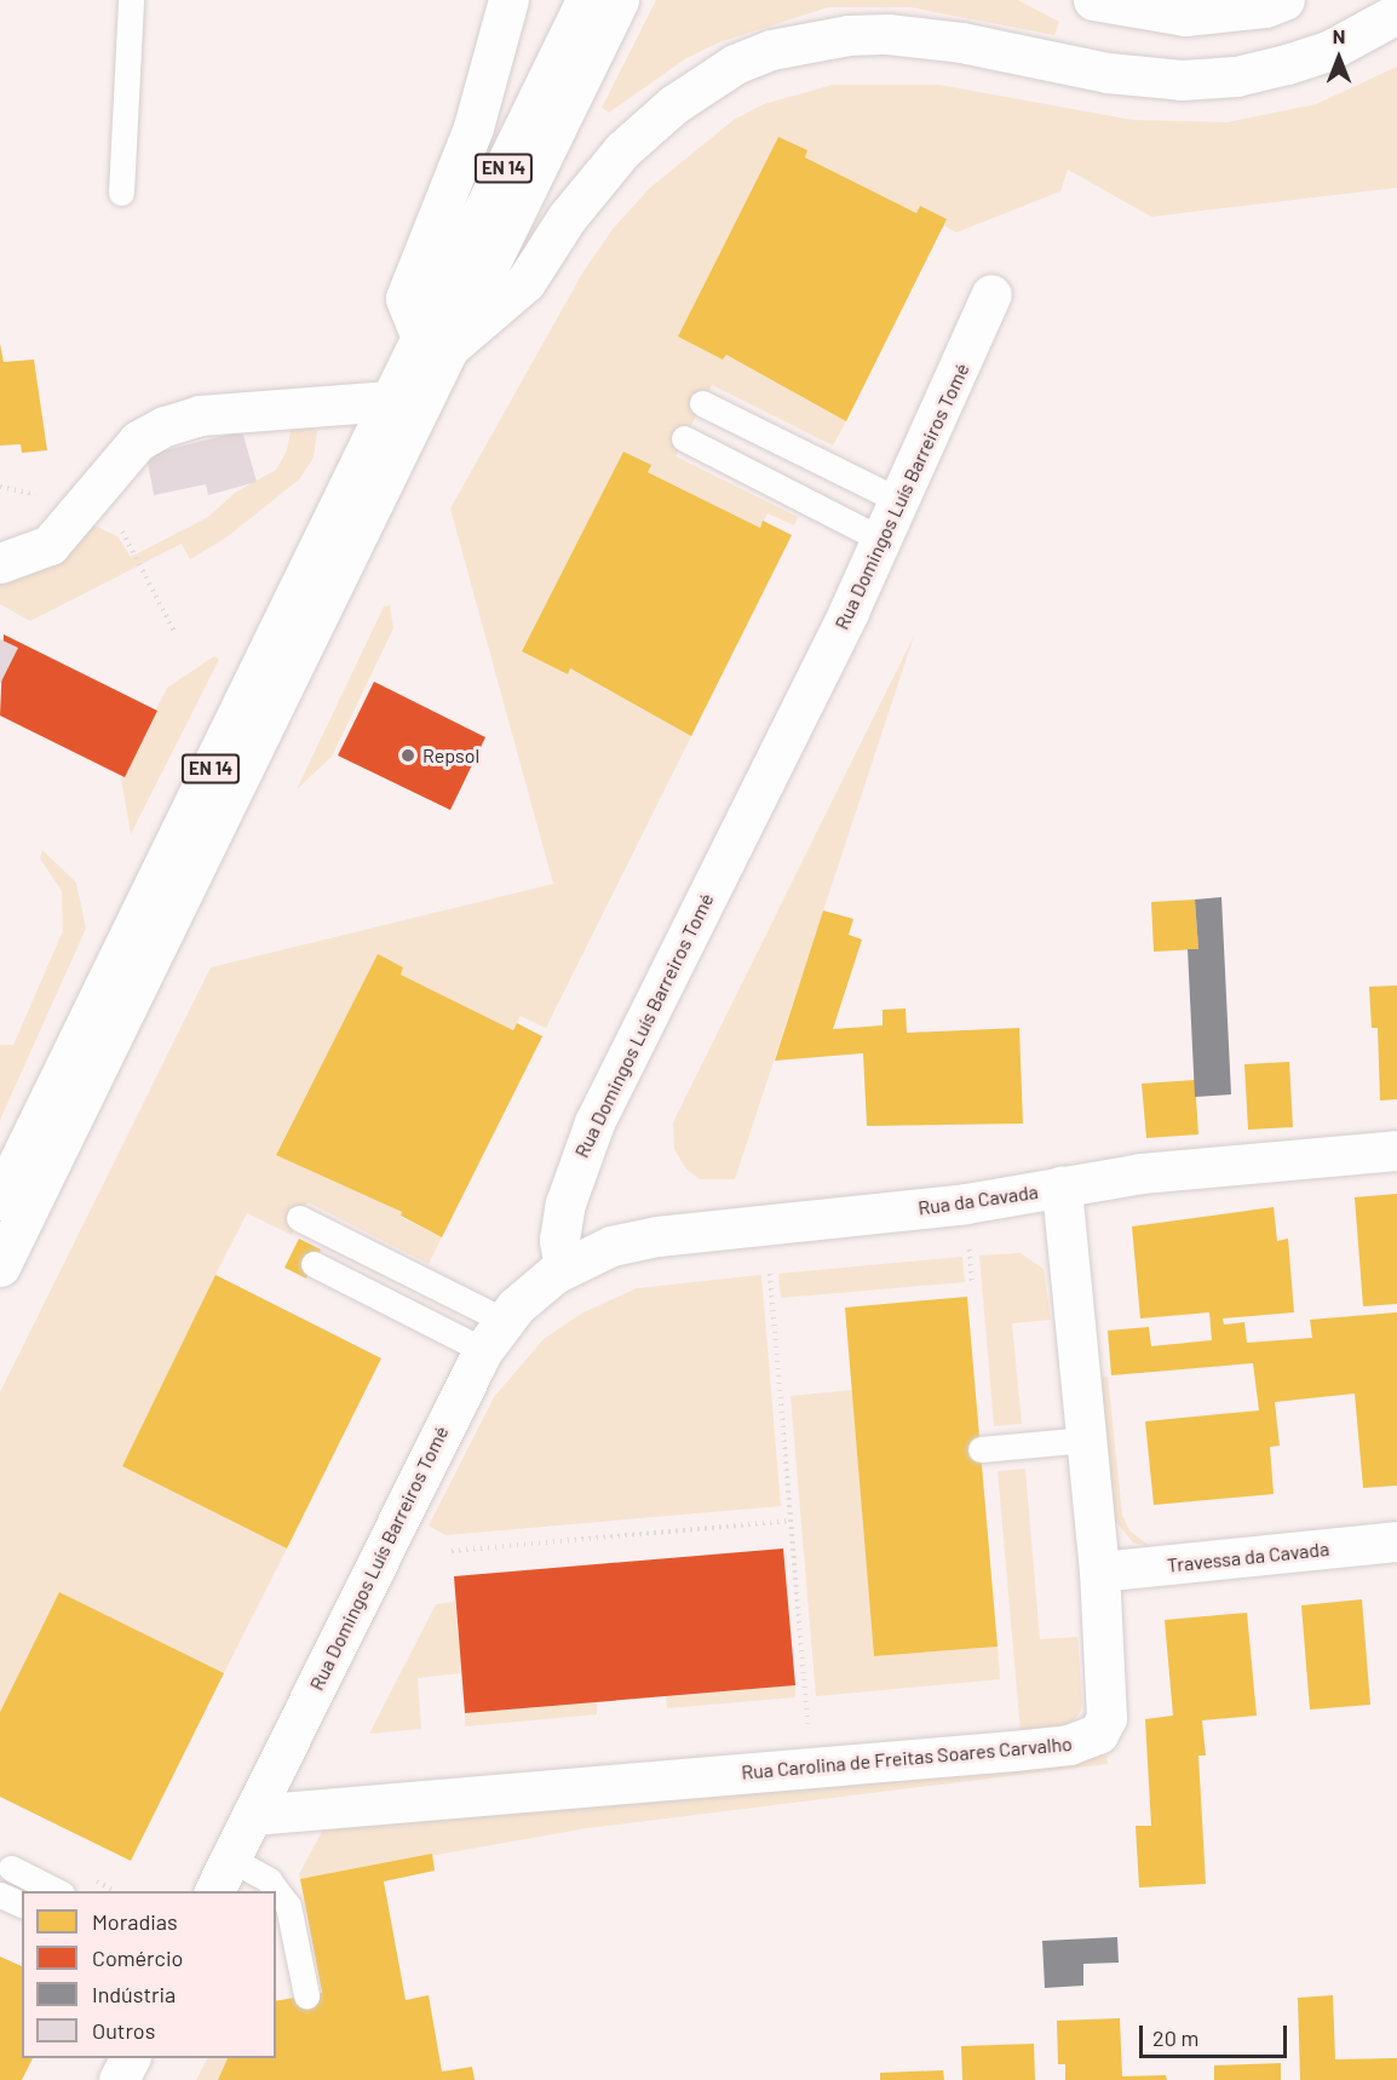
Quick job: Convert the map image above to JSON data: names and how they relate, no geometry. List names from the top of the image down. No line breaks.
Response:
{"streets":{"main road":["EN 14","Rua Domingos Luís Barreiros Tomé","Rua da Cavada","Travessa da Cavada","Rua Carolina de Freitas Soares Carvalho"]},"crossings":[["Rua Domingos Luís Barreiros Tomé","Rua da Cavada"],["Rua Domingos Luís Barreiros Tomé","Rua Carolina de Freitas Soares Carvalho"],["Rua da Cavada","Rua Carolina de Freitas Soares Carvalho"],["Travessa da Cavada","Rua Carolina de Freitas Soares Carvalho"]],"places":["Repsol"],"legend":["Moradias","Comércio","Indústria","Outros"],"scale_bar":"20 m","north":"top"}
